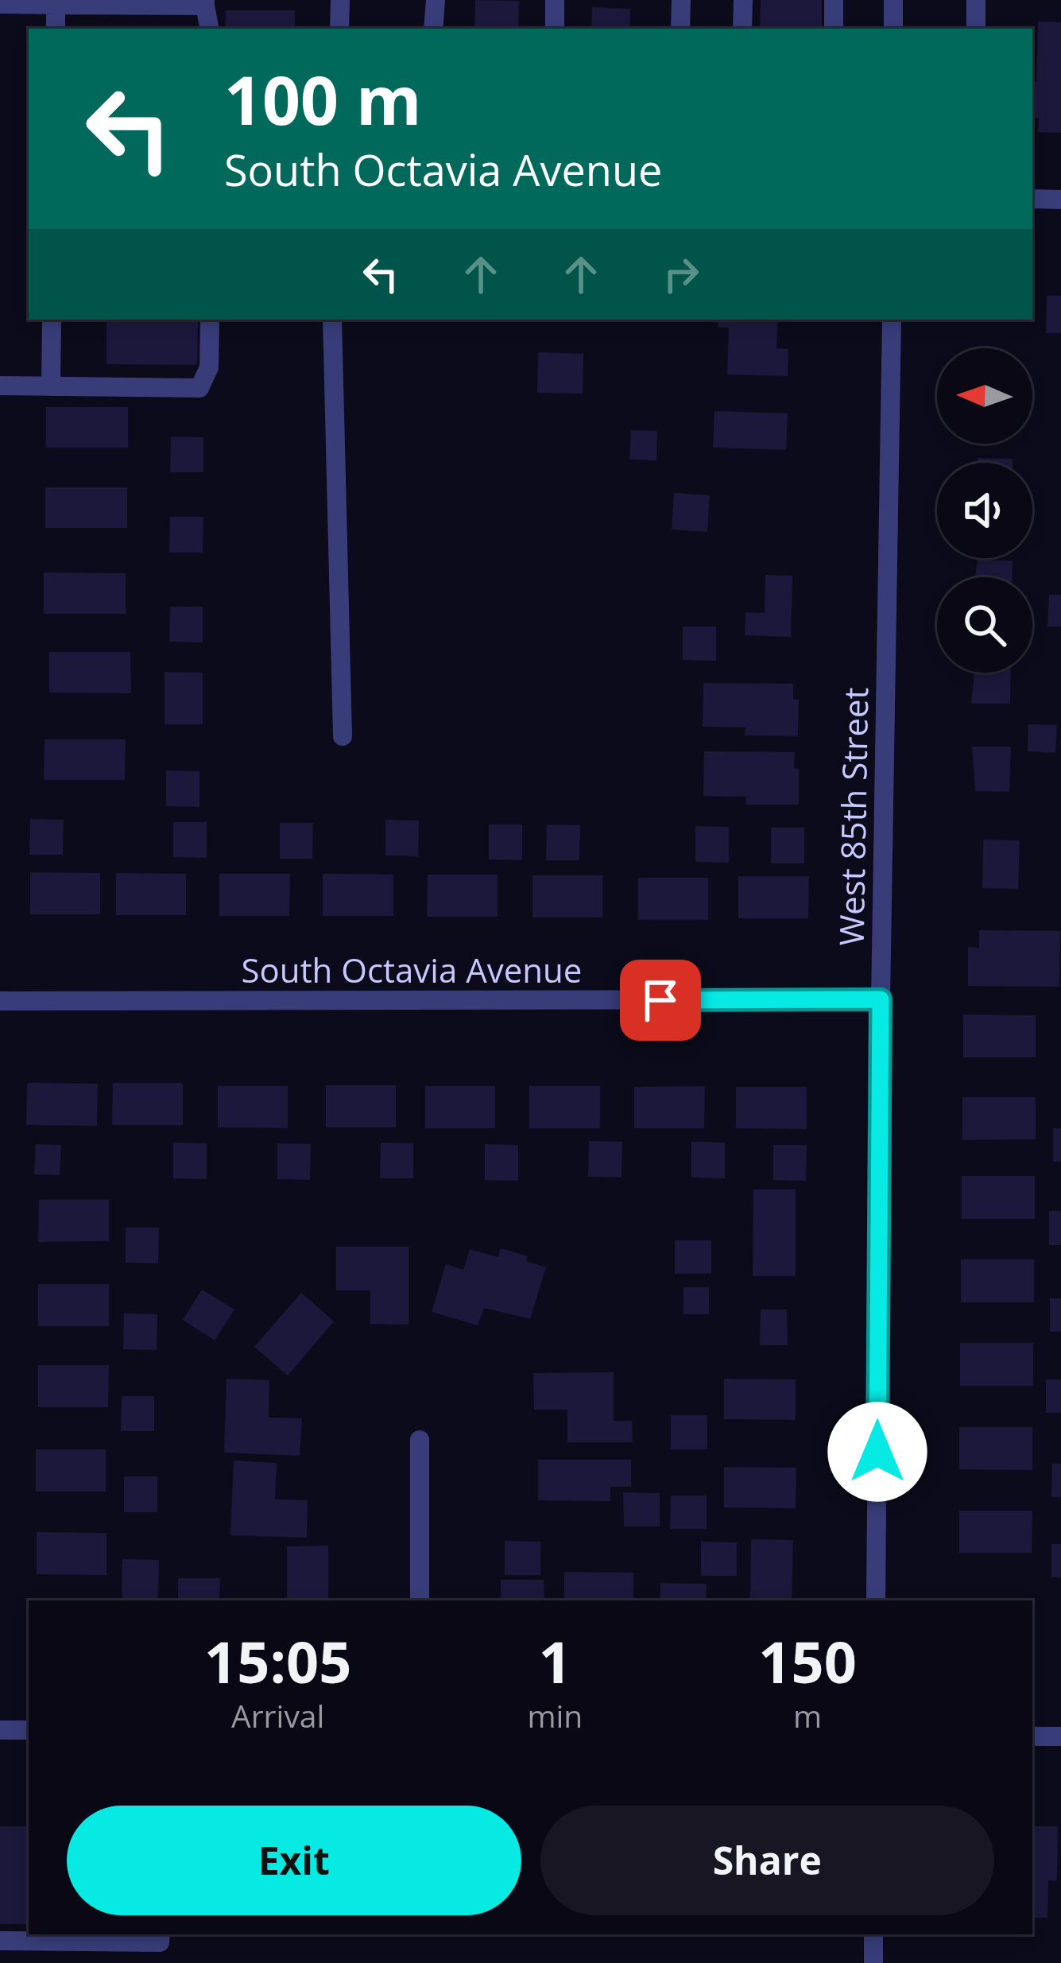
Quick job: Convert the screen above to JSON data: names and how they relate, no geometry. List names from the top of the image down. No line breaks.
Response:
{"streets":{"street":["West 85th Street","South Octavia Avenue"]},"crossings":[["West 85th Street","South Octavia Avenue"]],"north":"left","page":{"turn":["100 m","South Octavia Avenue"],"eta":["15:05","Arrival","1","min","150","m"],"buttons":["Exit","Share"]}}
